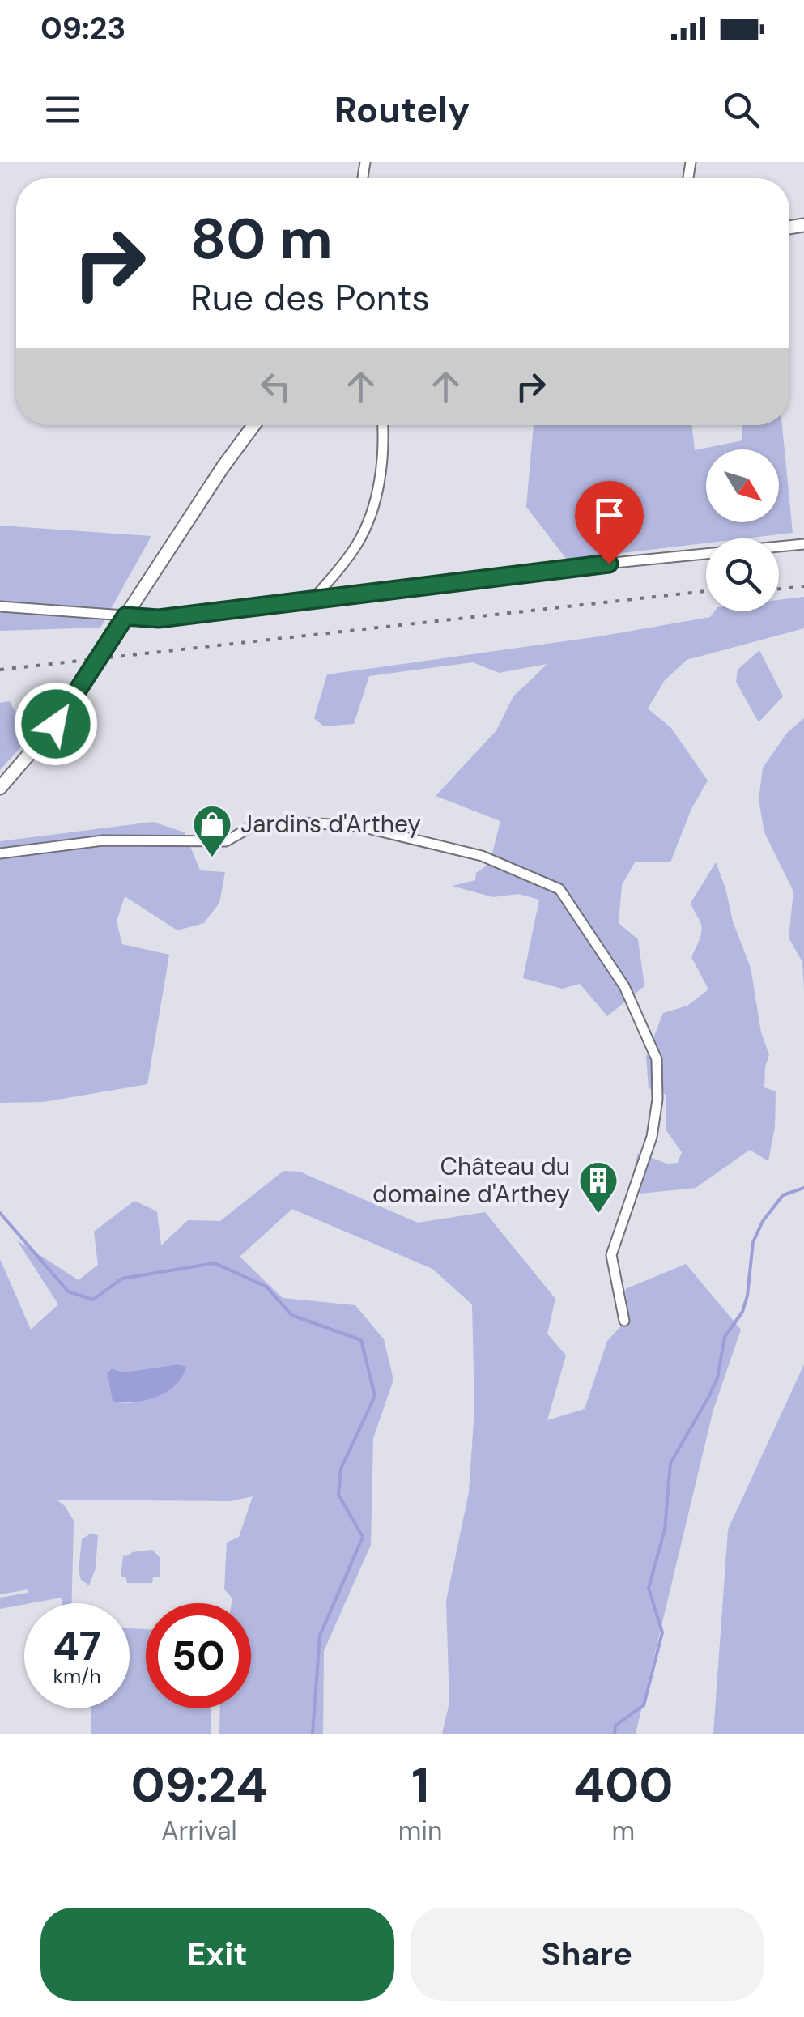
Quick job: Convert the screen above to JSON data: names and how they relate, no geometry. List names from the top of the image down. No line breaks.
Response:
{"places":{"shop":["Jardins d'Arthey"],"building":["Château du domaine d'Arthey"]},"north":"bottom right","page":{"status":"09:23","header":"Routely","turn":["80 m","Rue des Ponts"],"speed":"47 km/h","limit":"50","eta":["09:24","Arrival","1","min","400","m"],"buttons":["Exit","Share"]}}
